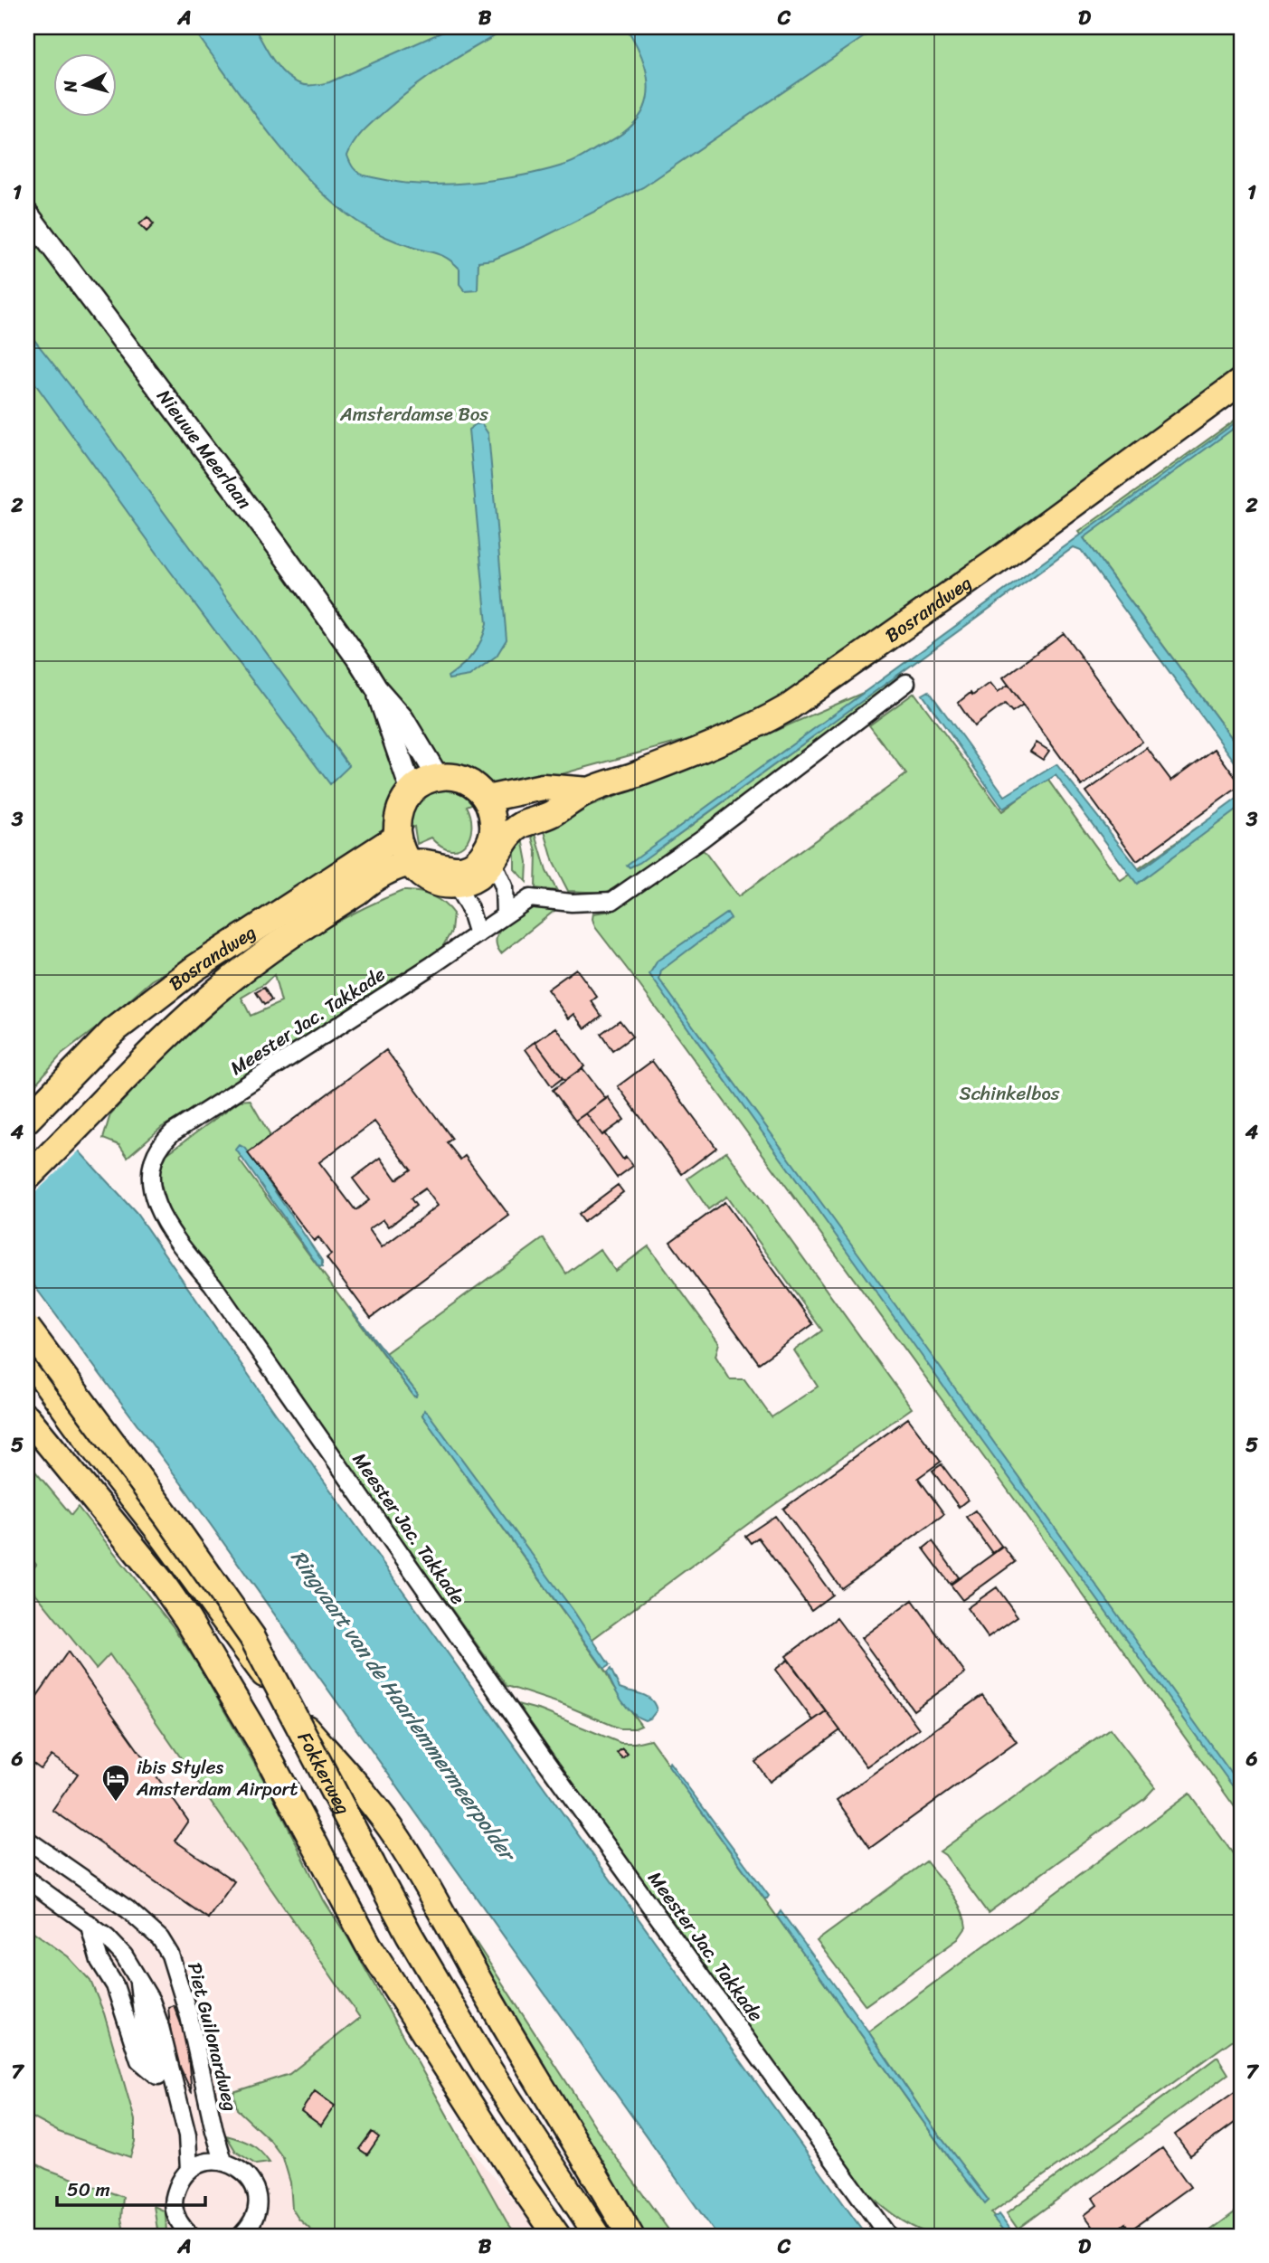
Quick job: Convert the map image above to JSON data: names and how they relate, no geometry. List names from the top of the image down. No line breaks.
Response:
{"streets":{"main road":["Bosrandweg","Fokkerweg"],"street":["Nieuwe Meerlaan","Meester Jac. Takkade","Piet Guilonardweg"]},"crossings":[["Nieuwe Meerlaan","Bosrandweg"]],"water":["Ringvaart van de Haarlemmermeerpolder"],"parks":["Amsterdamse Bos","Schinkelbos"],"places":{"hotel":["ibis Styles Amsterdam Airport"]},"scale_bar":"50 m","north":"left","grid":{"columns":["A","B","C","D"],"rows":["1","2","3","4","5","6","7"]}}
